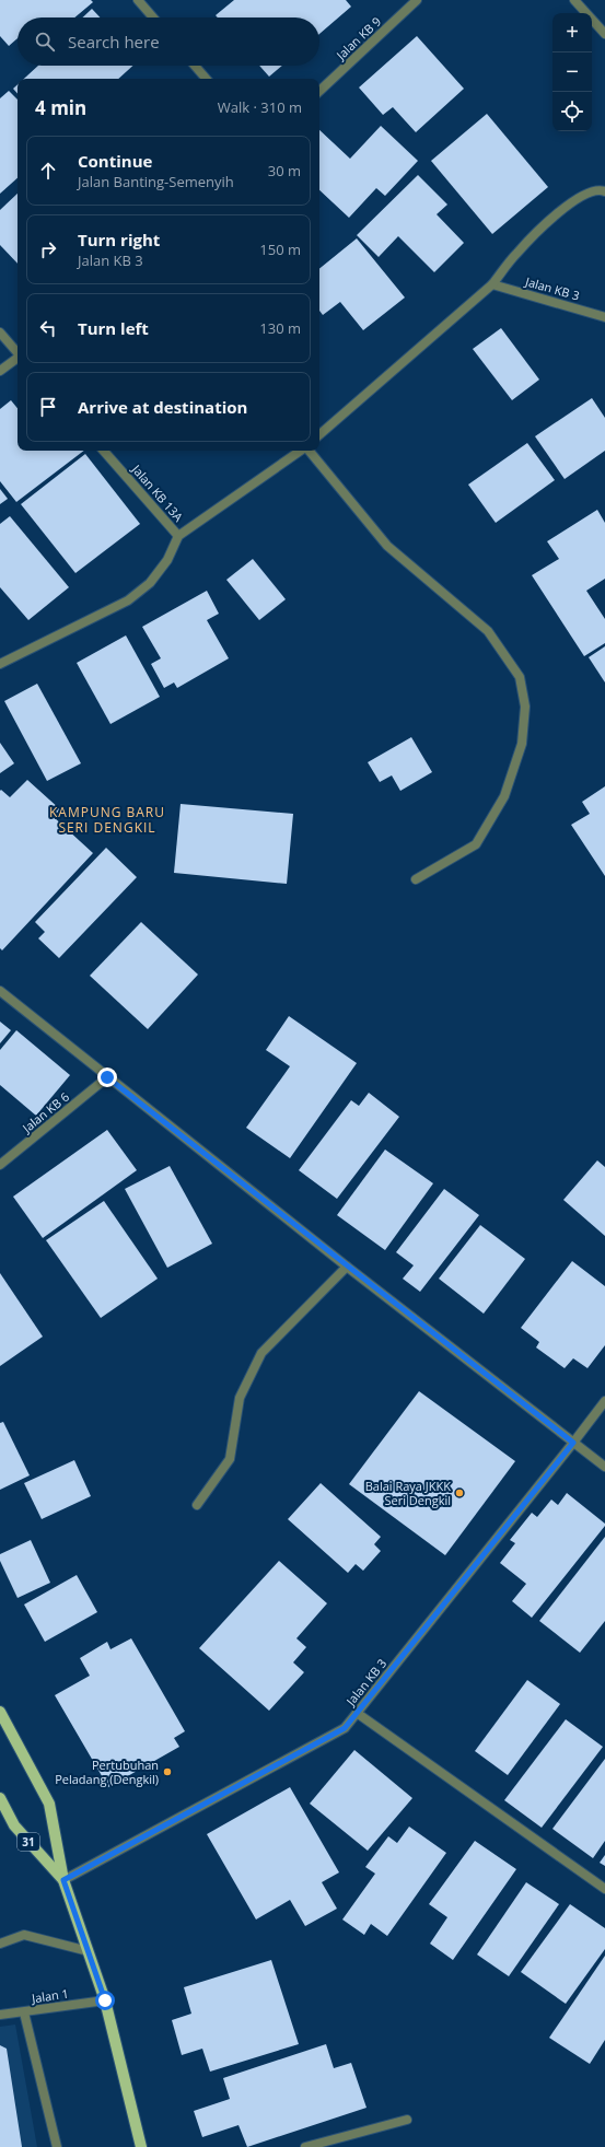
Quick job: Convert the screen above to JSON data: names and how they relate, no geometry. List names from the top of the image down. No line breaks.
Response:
{"streets":{"main road":["31"],"street":["Jalan KB 9","Jalan KB 3","Jalan KB 13A","Jalan KB 6","Jalan 1"]},"crossings":[["Jalan KB 3","31"],["31","Jalan 1"]],"districts":["KAMPUNG BARU SERI DENGKIL"],"places":["Balai Raya JKKK Seri Dengkil","Pertubuhan Peladang (Dengkil)"],"page":{"map_buttons":["+","−"],"search":"Search here","heading":["4 min","Walk · 310 m"],"list":[["Continue","Jalan Banting-Semenyih","30 m"],["Turn right","Jalan KB 3","150 m"],["Turn left","130 m"],"Arrive at destination"]}}
